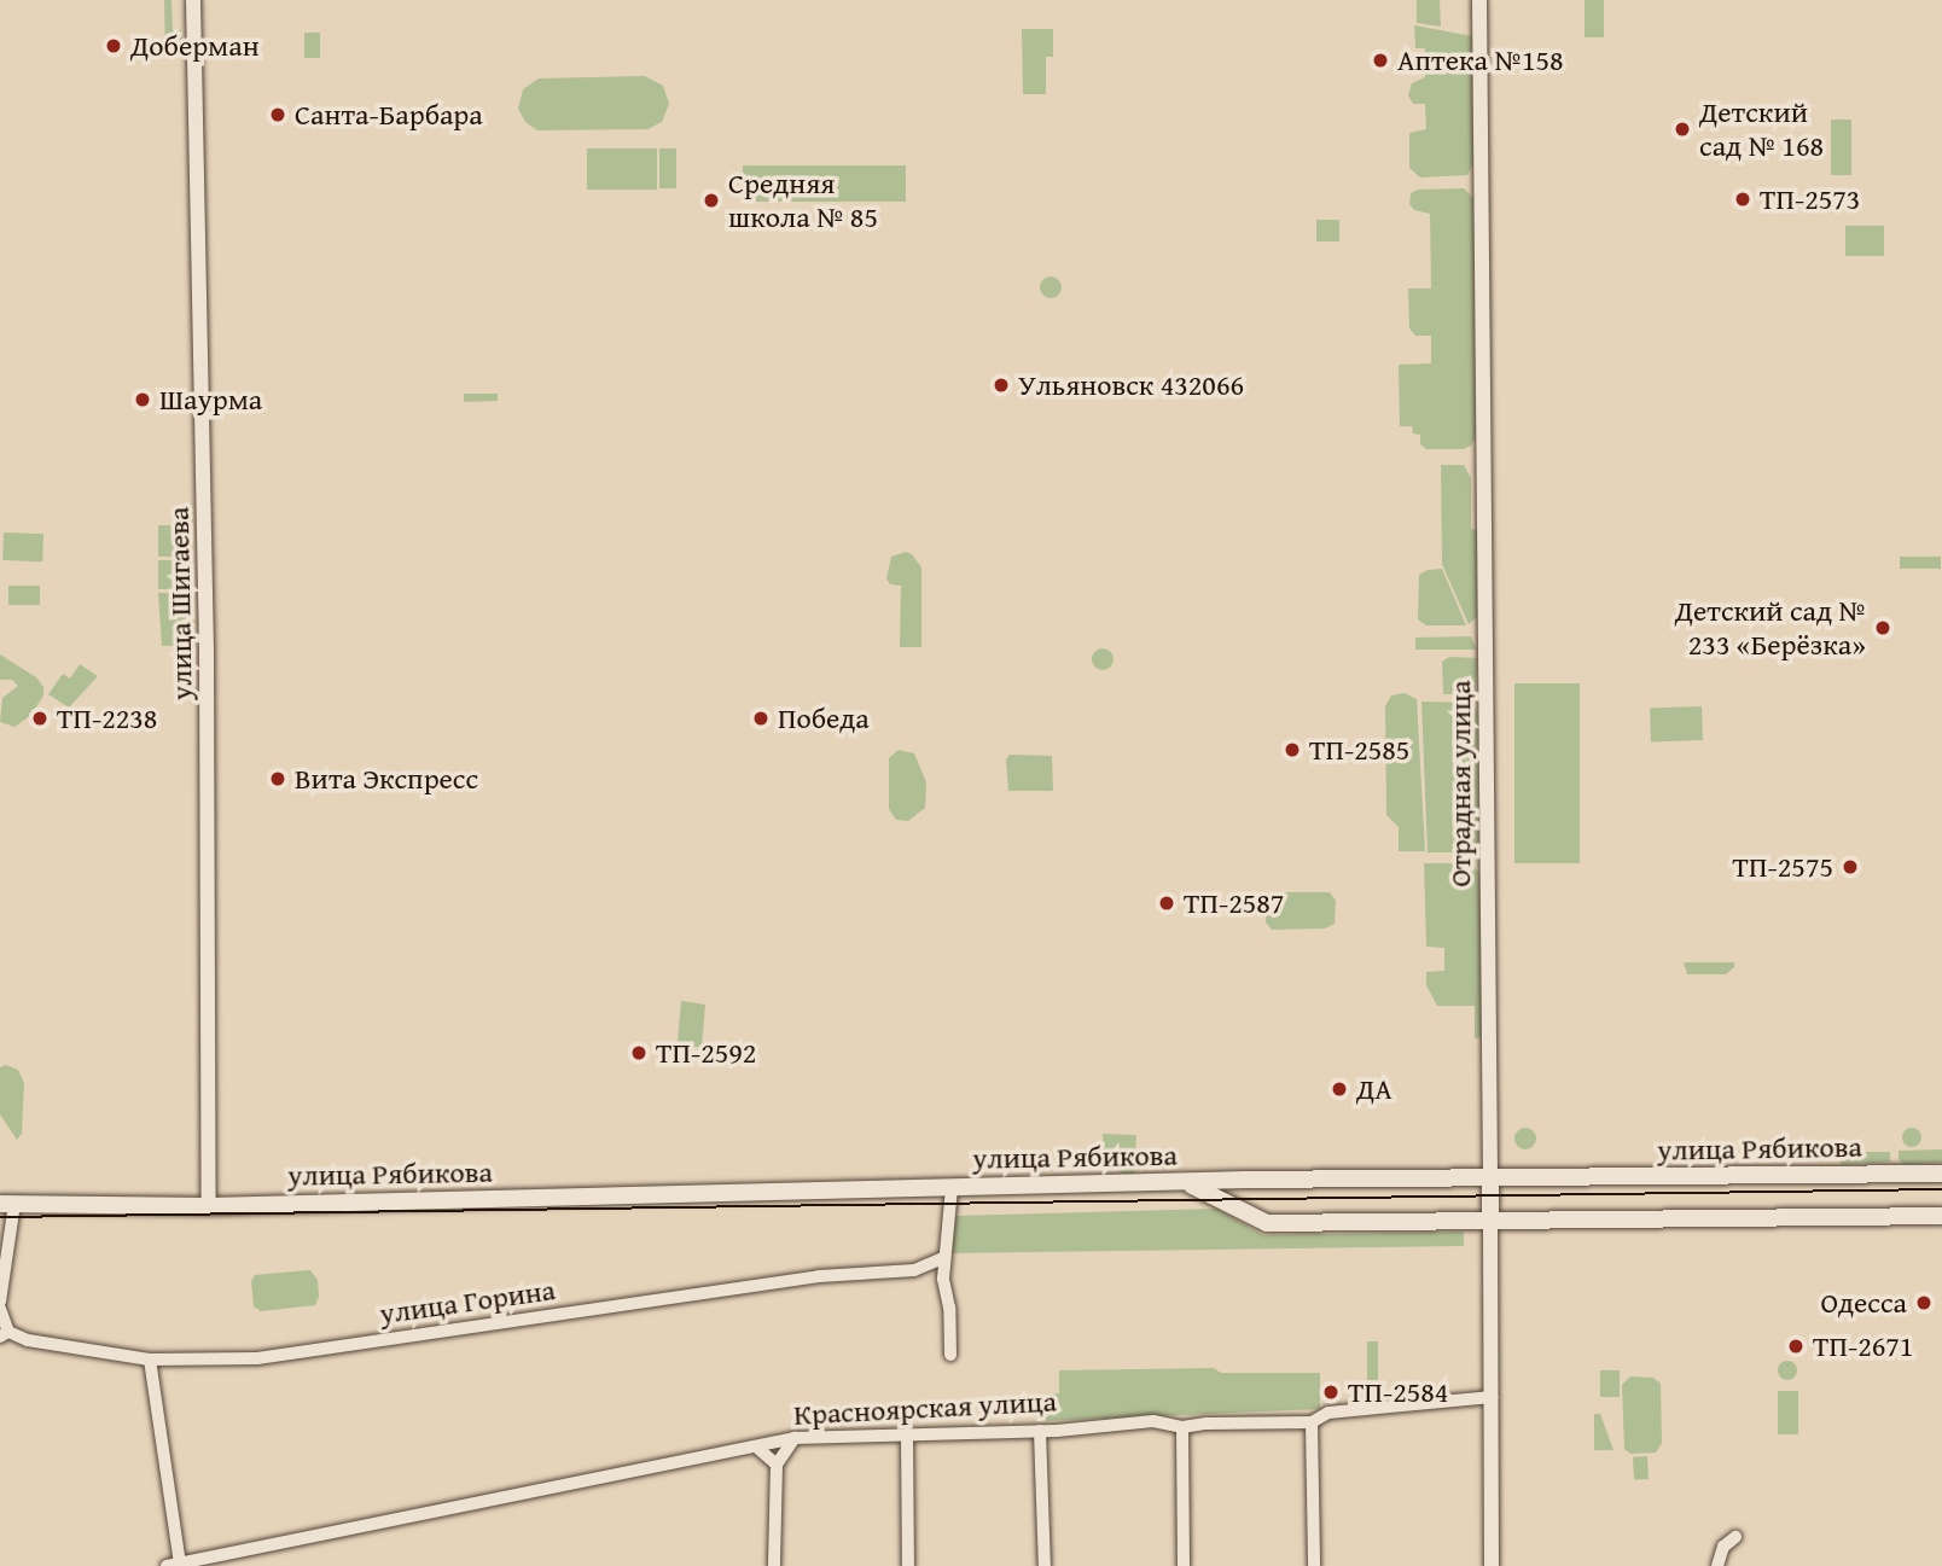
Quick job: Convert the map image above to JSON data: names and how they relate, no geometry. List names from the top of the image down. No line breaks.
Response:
{"streets":{"main road":["Отрадная улица","улица Рябикова"],"street":["улица Шигаева","улица Горина","Красноярская улица"]},"crossings":[["улица Шигаева","улица Рябикова"],["Отрадная улица","улица Рябикова"],["Отрадная улица","Красноярская улица"]],"places":["Доберман","Аптека №158","Санта-Барбара","Детский сад № 168","ТП-2573","Средняя школа № 85","Ульяновск 432066","Шаурма","Детский сад № 233 «Берёзка»","ТП-2238","Победа","ТП-2585","Вита Экспресс","ТП-2575","ТП-2587","ТП-2592","ДА","Одесса","ТП-2671","ТП-2584"]}
